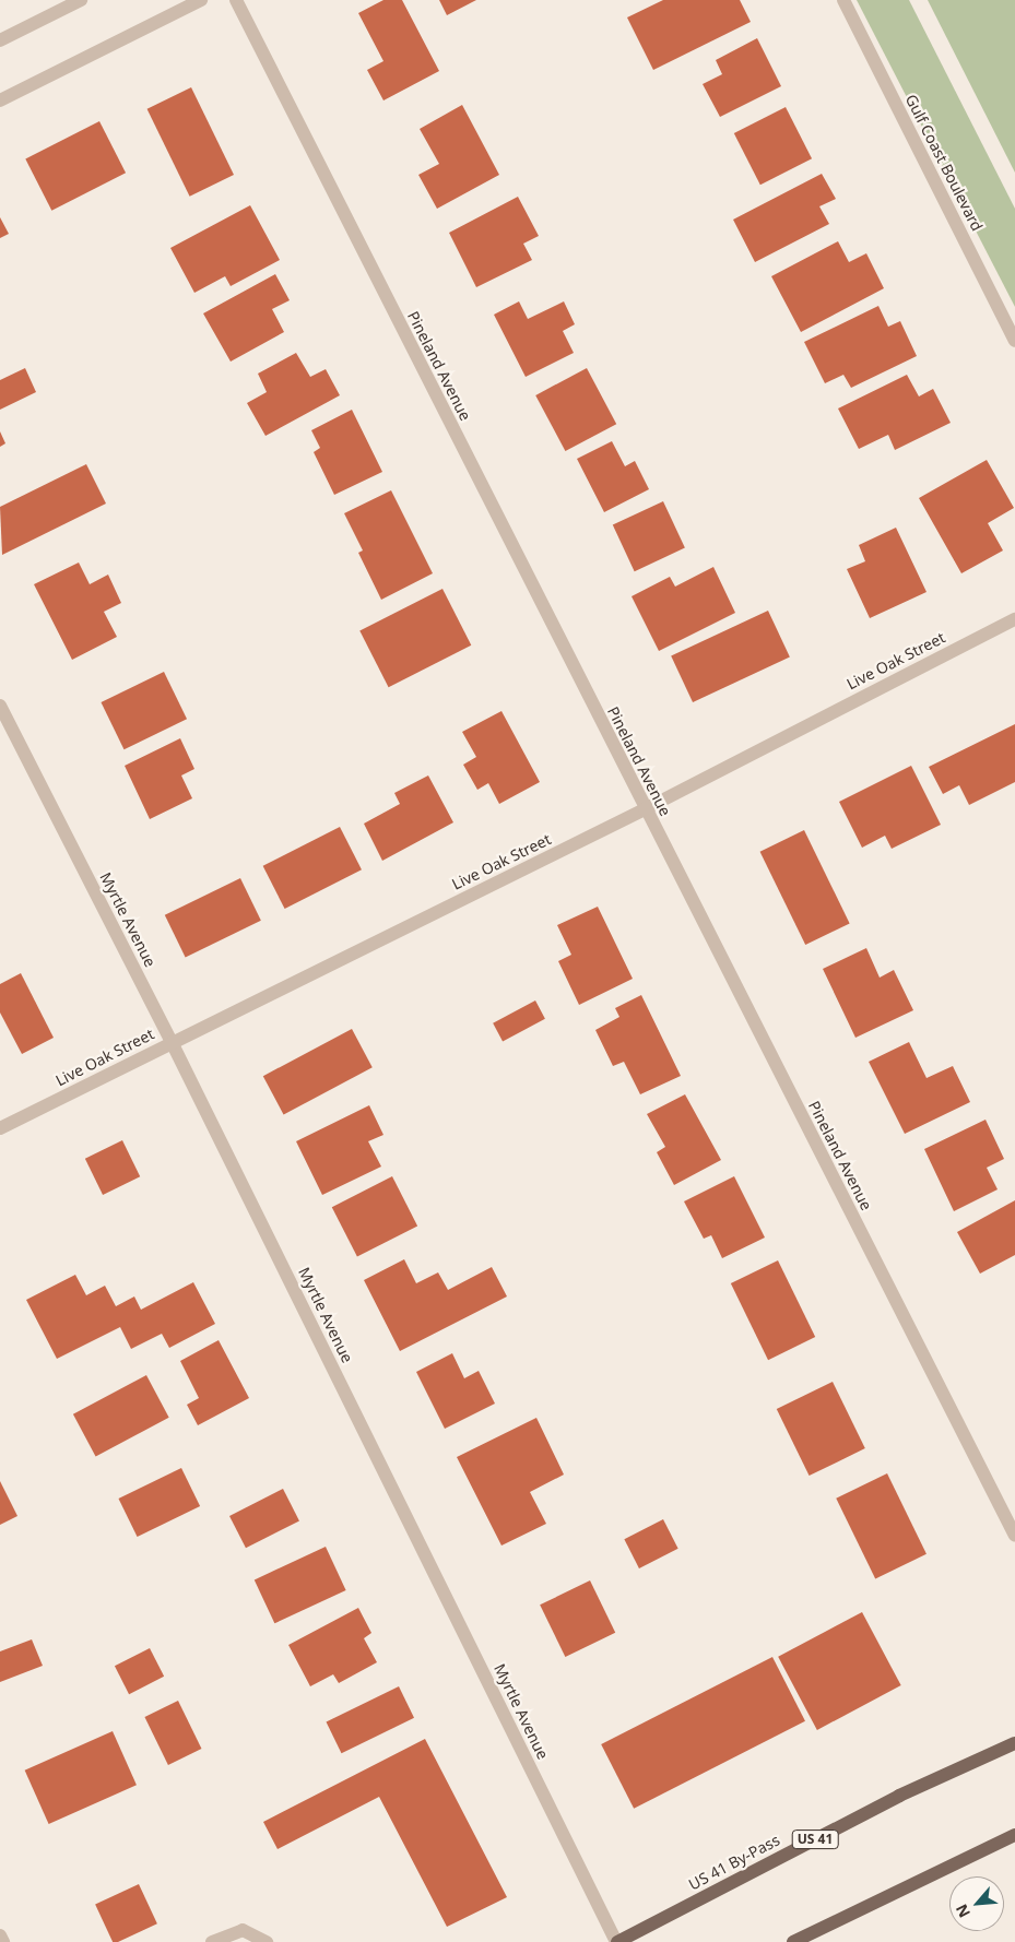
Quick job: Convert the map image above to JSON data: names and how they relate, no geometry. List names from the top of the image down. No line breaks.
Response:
{"streets":{"main road":["US 41","US 41 By-Pass"],"street":["Gulf Coast Boulevard","Pineland Avenue","Live Oak Street","Myrtle Avenue"]},"crossings":[["Pineland Avenue","Live Oak Street"],["Live Oak Street","Myrtle Avenue"],["Myrtle Avenue","US 41 By-Pass"]],"north":"bottom left"}
